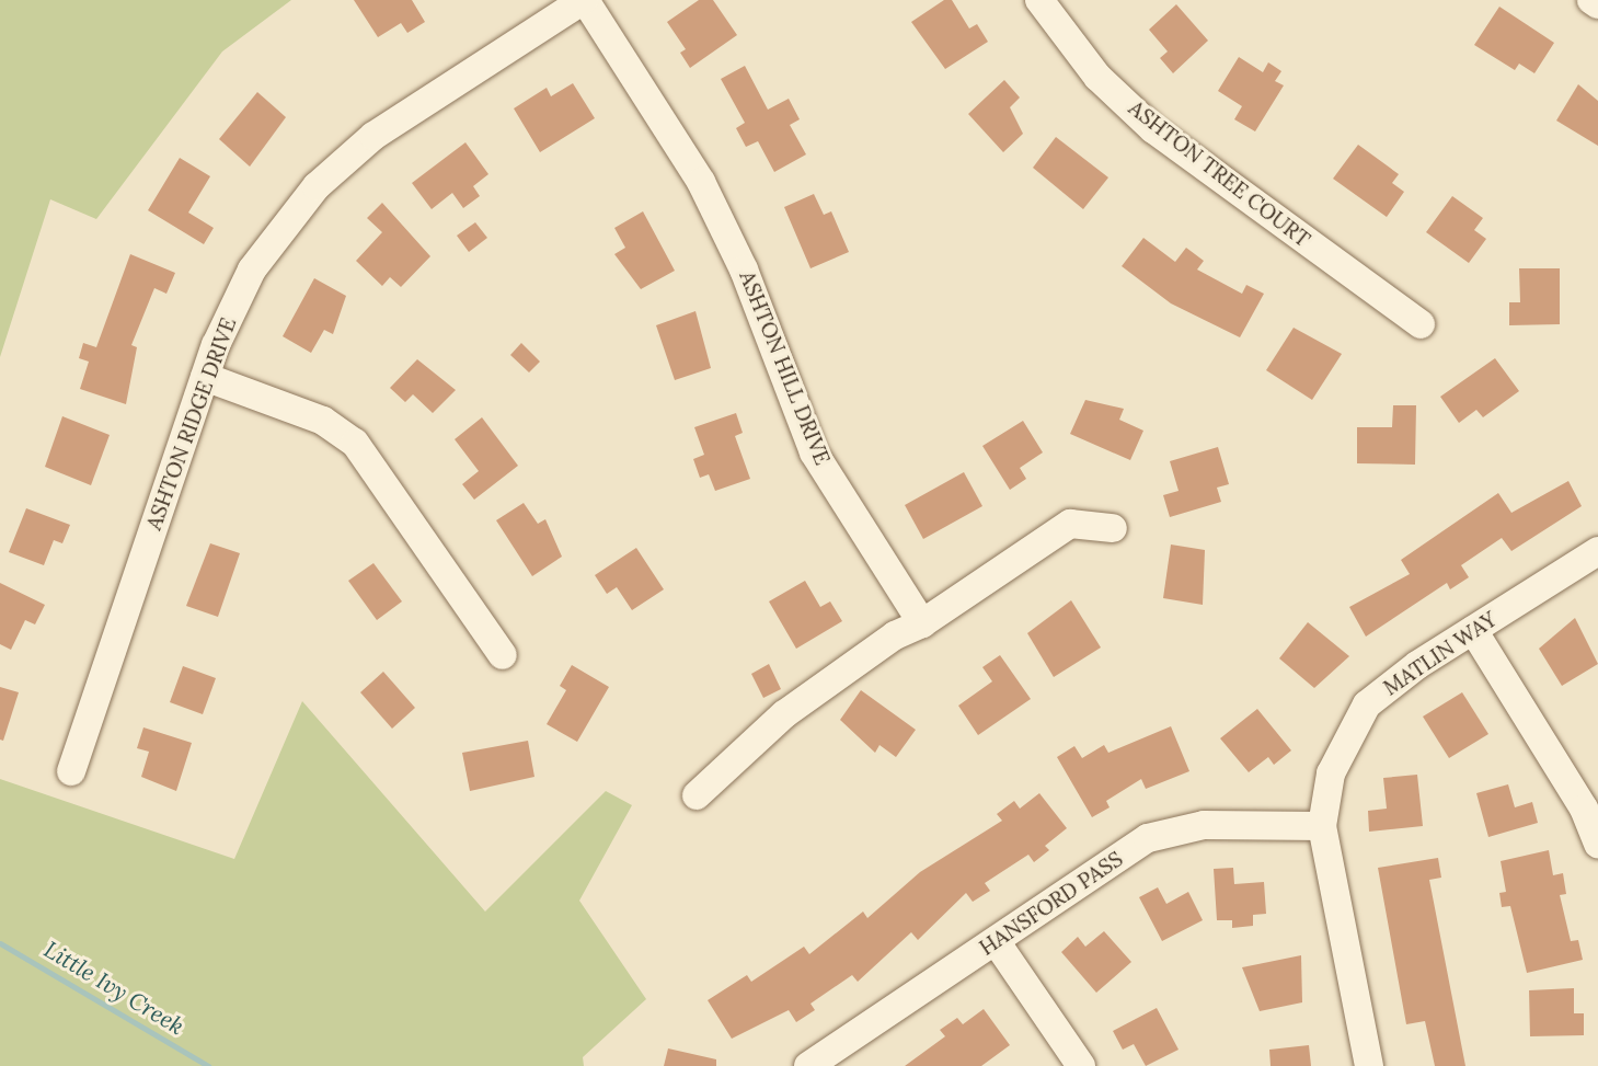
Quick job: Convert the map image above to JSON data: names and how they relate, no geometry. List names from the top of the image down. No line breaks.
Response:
{"streets":{"street":["ASHTON TREE COURT","ASHTON HILL DRIVE","ASHTON RIDGE DRIVE","MATLIN WAY","HANSFORD PASS"]},"crossings":[["ASHTON HILL DRIVE","ASHTON RIDGE DRIVE"],["MATLIN WAY","HANSFORD PASS"]],"water":["Little Ivy Creek"]}
